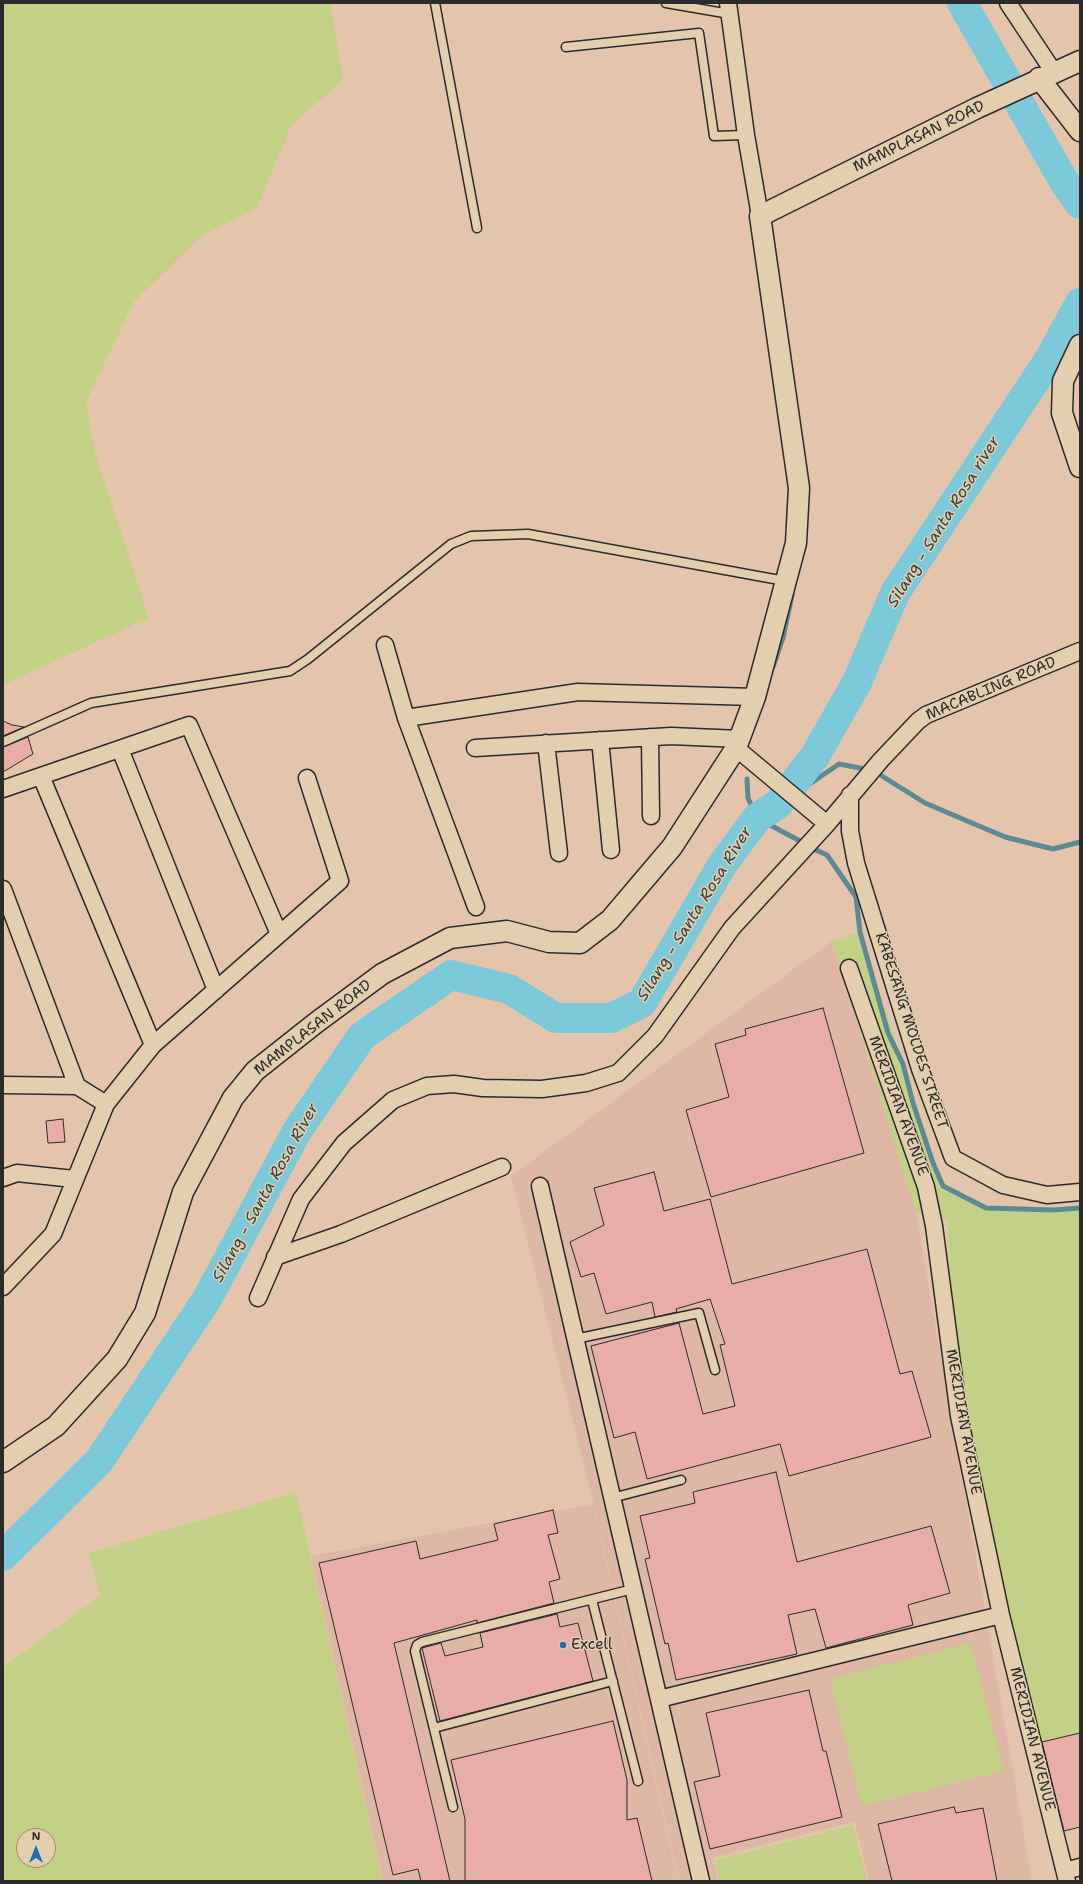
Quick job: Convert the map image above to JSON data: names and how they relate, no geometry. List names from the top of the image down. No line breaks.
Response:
{"streets":{"street":["MAMPLASAN ROAD","MACABLING ROAD","KABESANG MOLDES STREET","MERIDIAN AVENUE"]},"crossings":[["MACABLING ROAD","KABESANG MOLDES STREET"]],"water":["Silang - Santa Rosa river","Silang - Santa Rosa River"],"places":["Excell"],"north":"top"}
